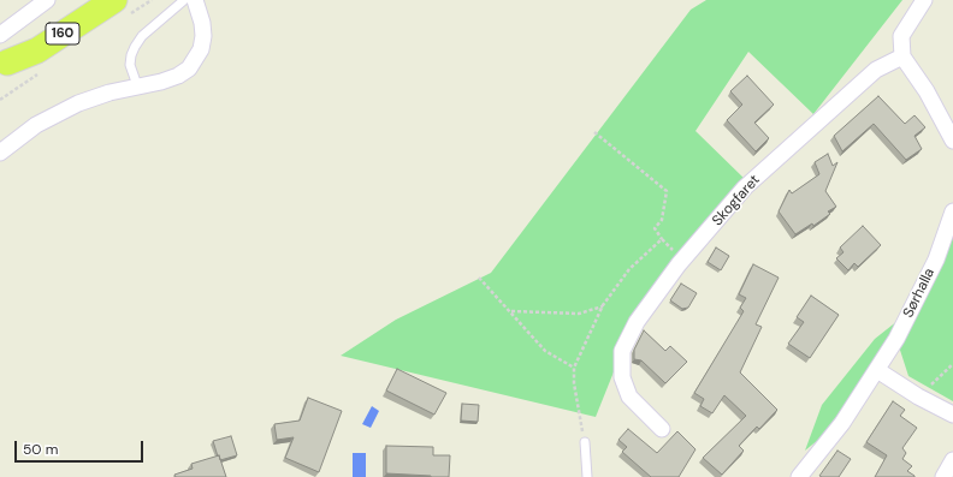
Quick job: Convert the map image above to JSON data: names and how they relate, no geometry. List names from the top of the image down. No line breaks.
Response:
{"streets":{"main road":["160"],"street":["Skogfaret","Sørhalla"]},"scale_bar":"50 m"}
